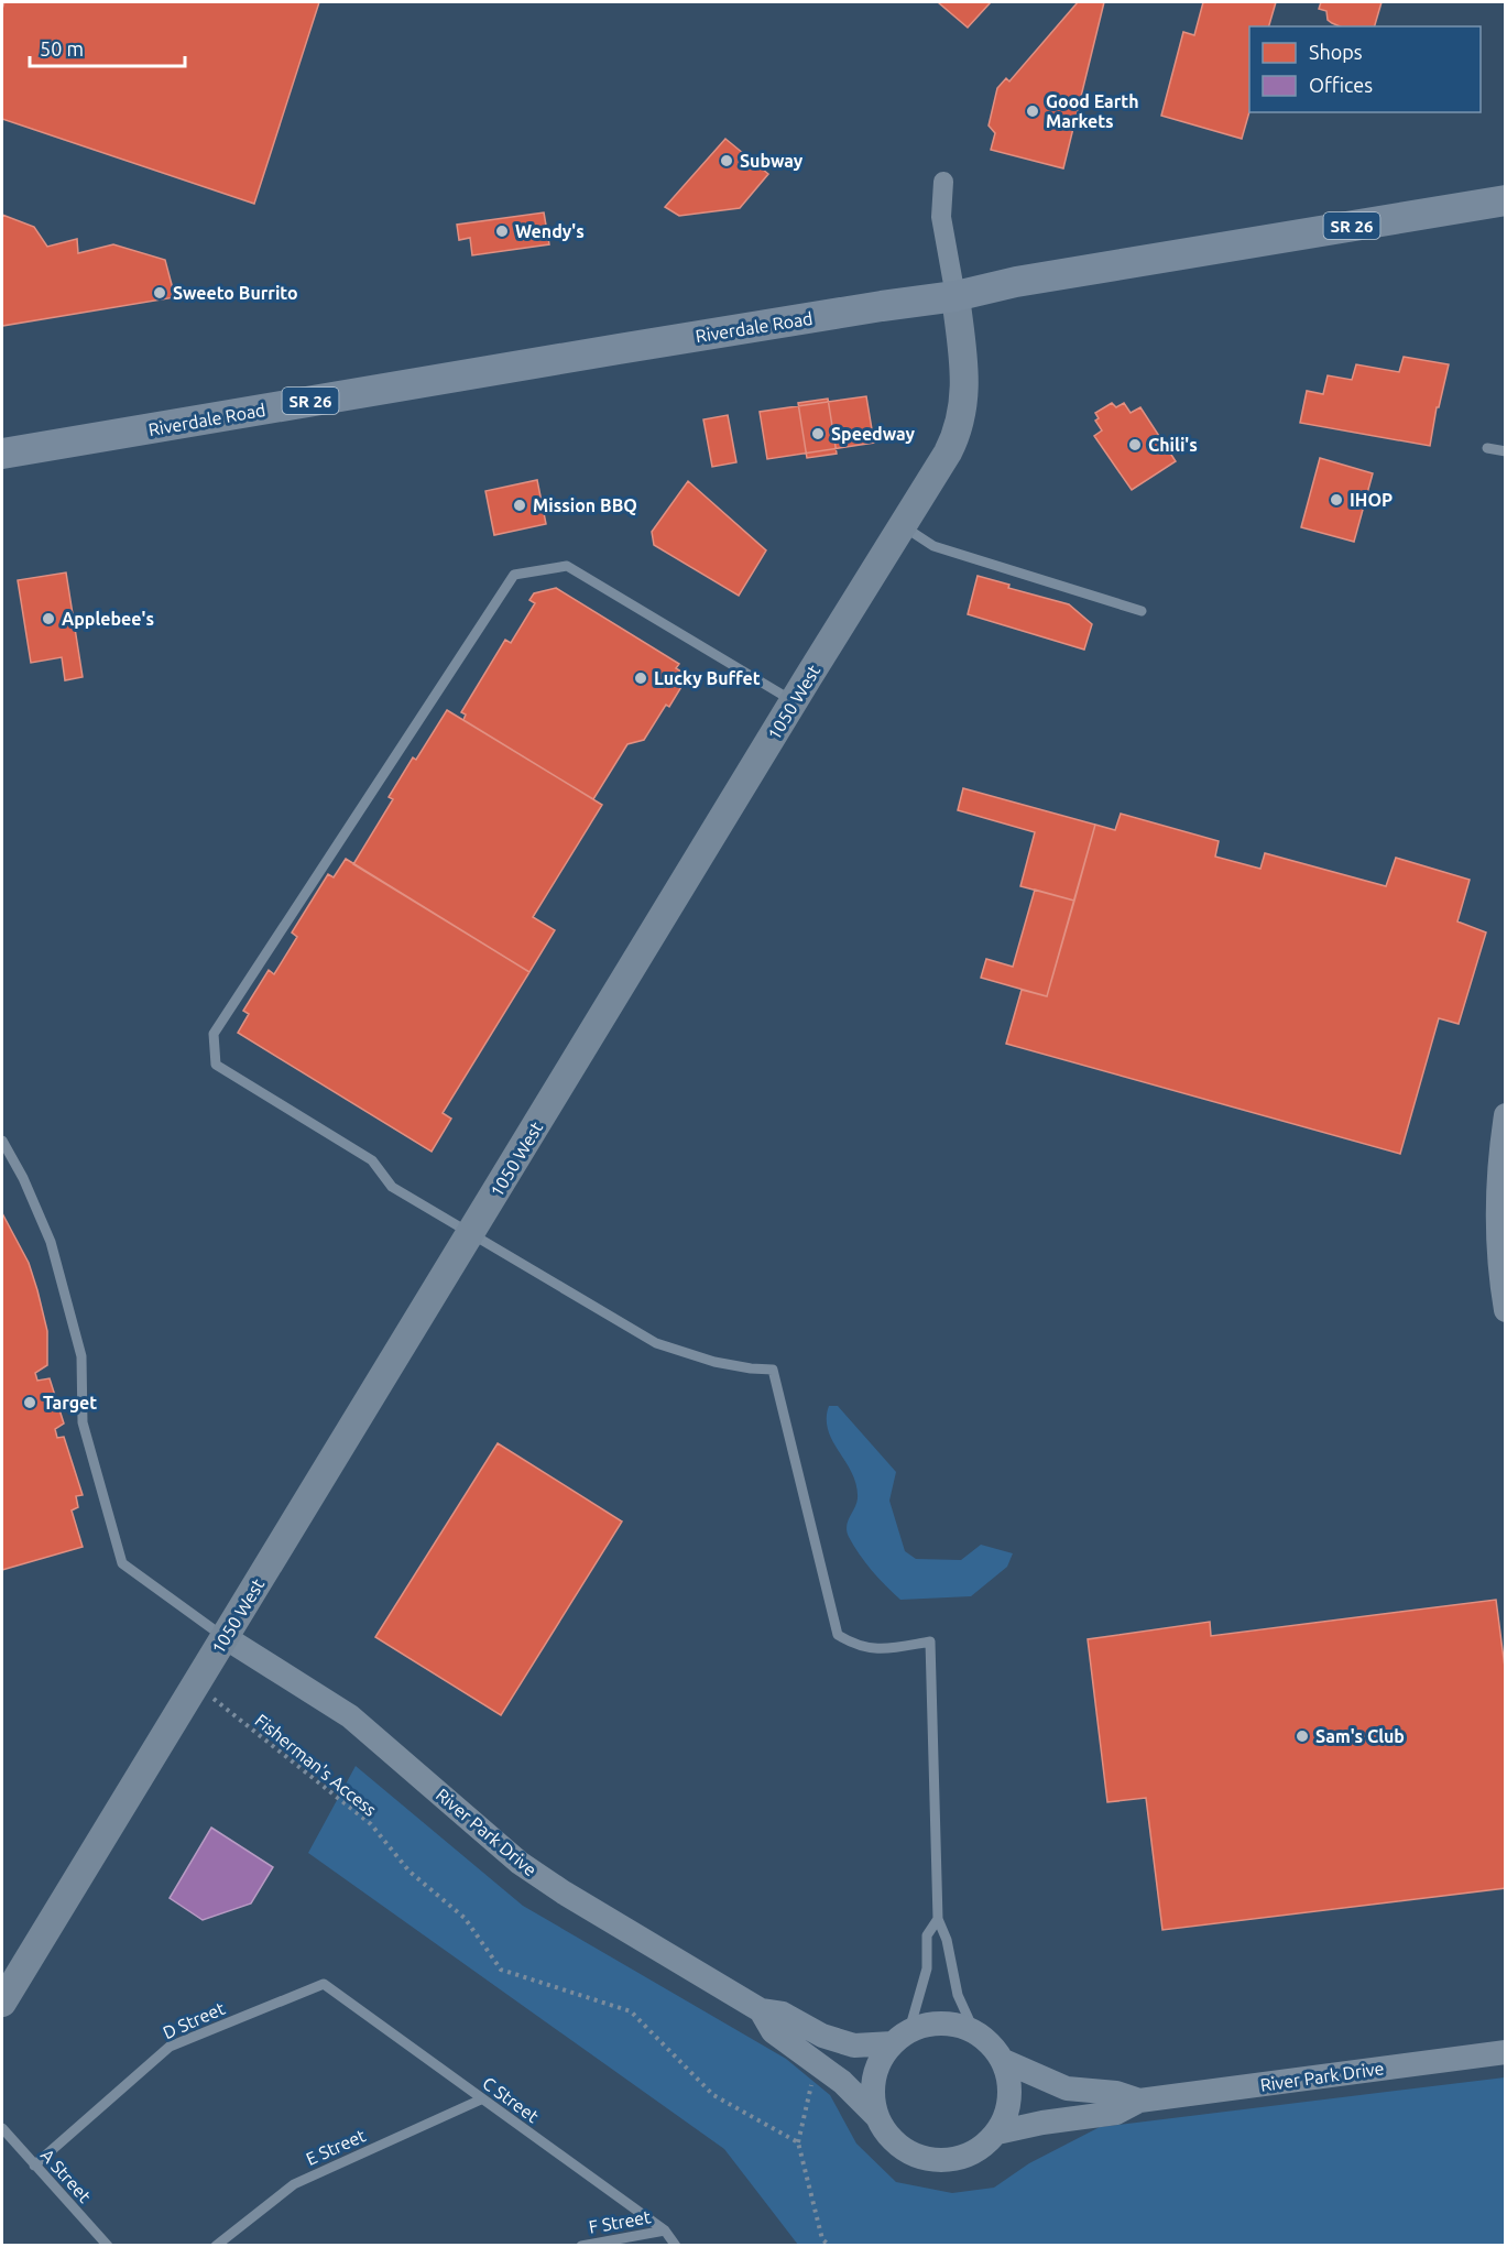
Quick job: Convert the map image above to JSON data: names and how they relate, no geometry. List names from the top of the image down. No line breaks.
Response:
{"streets":{"main road":["SR 26","Riverdale Road","1050 West"],"street":["River Park Drive"],"lane":["D Street","C Street","E Street","A Street","F Street"],"path":["Fisherman's Access"]},"crossings":[["Riverdale Road","1050 West"],["1050 West","River Park Drive"],["D Street","C Street"],["D Street","A Street"],["C Street","E Street"],["C Street","F Street"]],"places":["Good Earth Markets","Subway","Wendy's","Sweeto Burrito","Speedway","Chili's","IHOP","Mission BBQ","Applebee's","Lucky Buffet","Target","Sam's Club"],"legend":["Shops","Offices"],"scale_bar":"50 m"}
